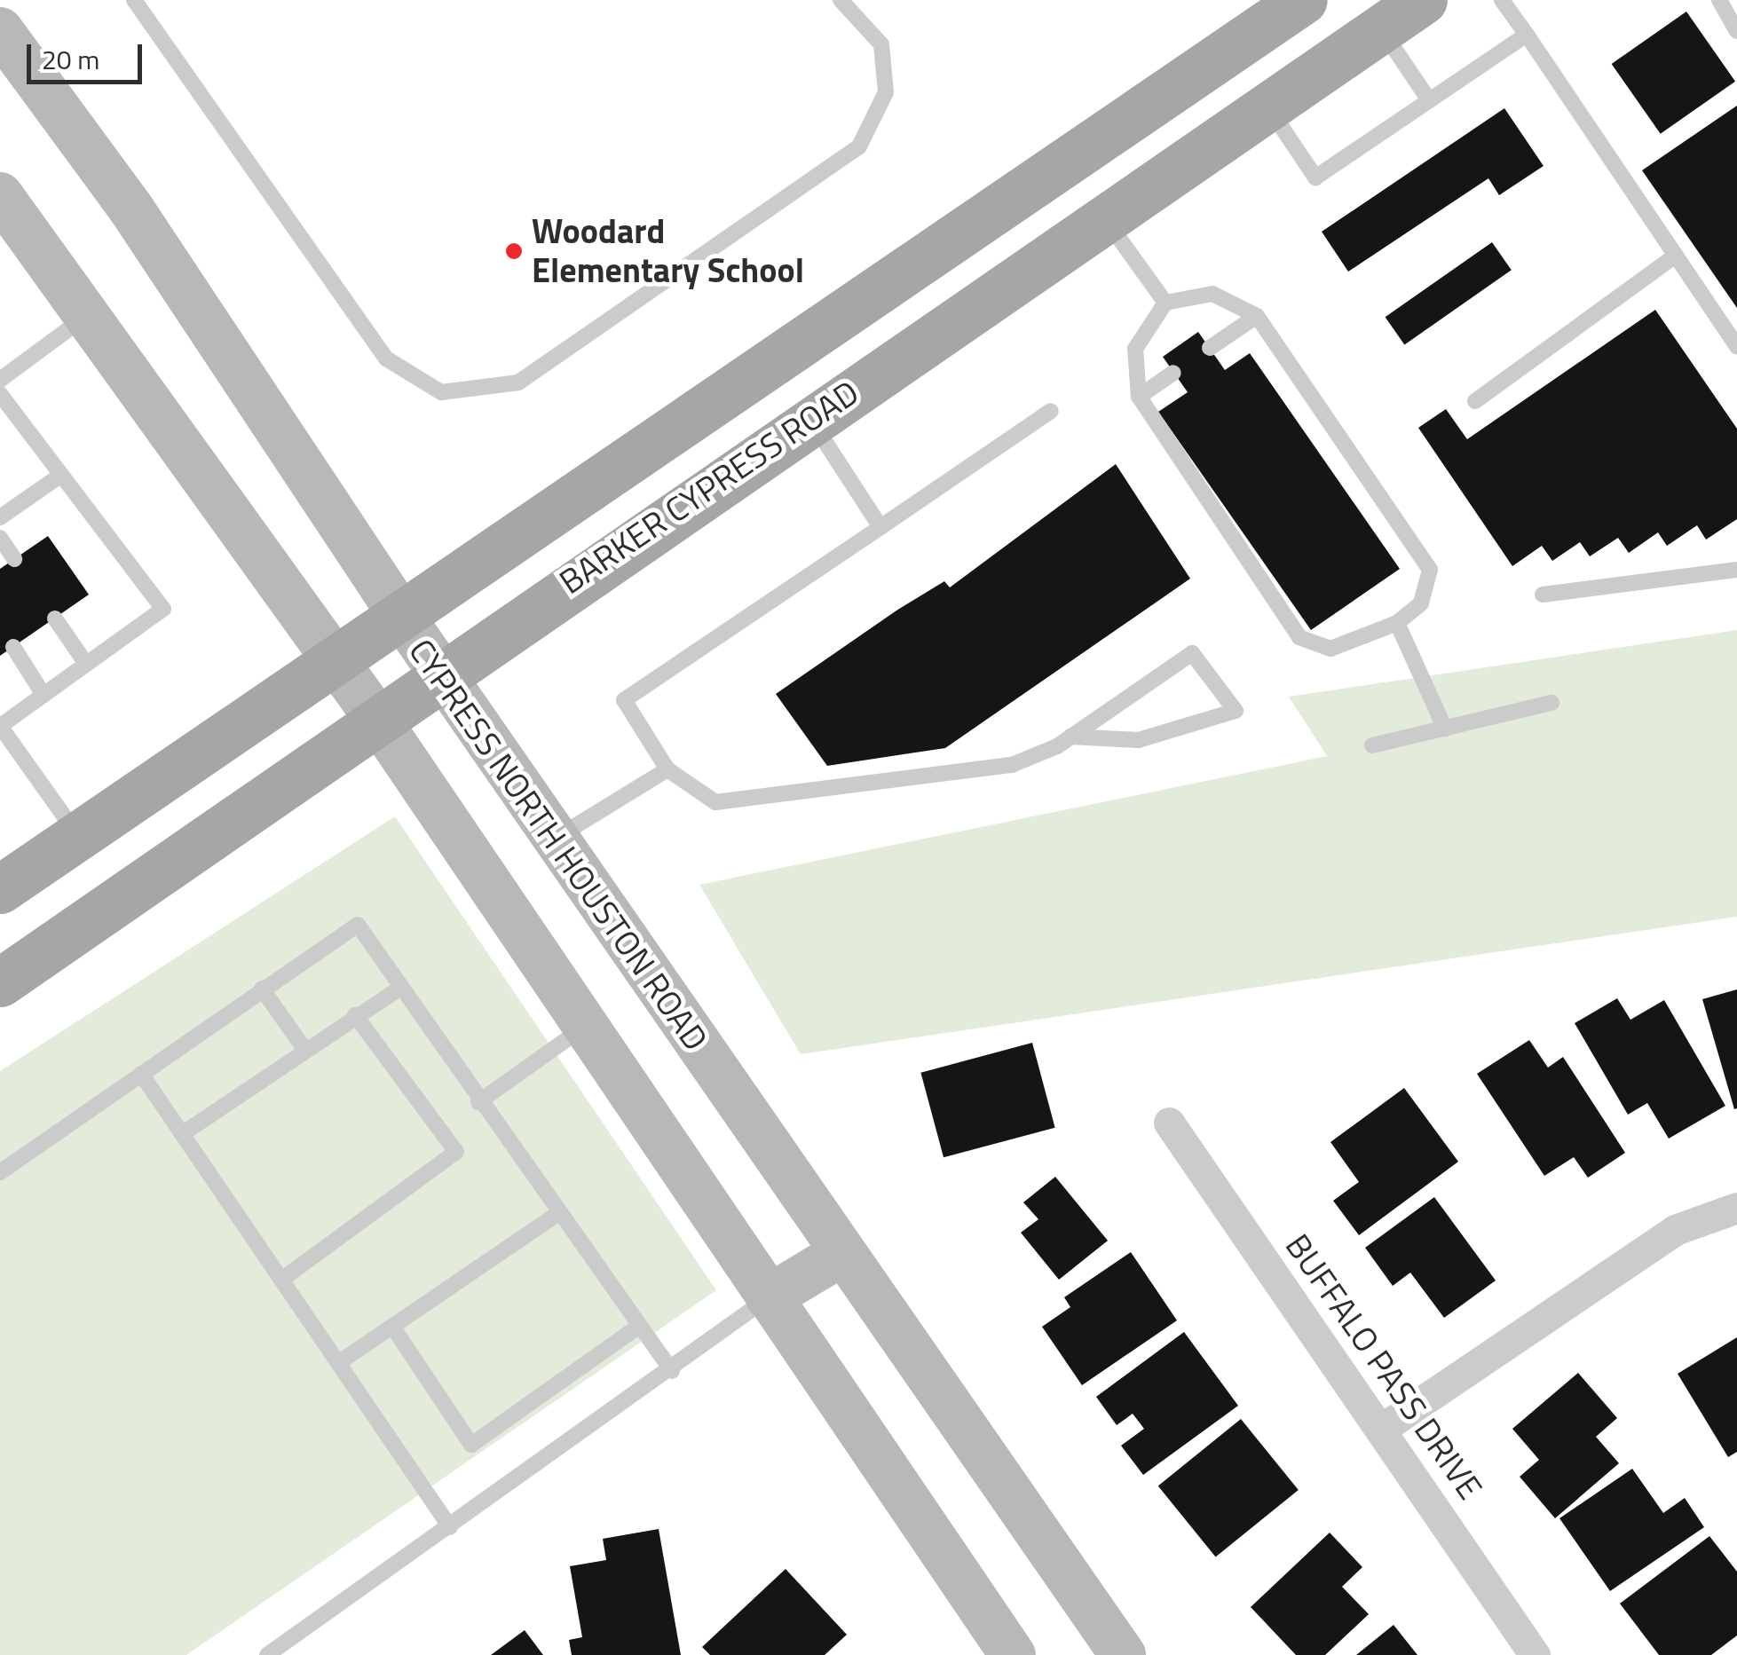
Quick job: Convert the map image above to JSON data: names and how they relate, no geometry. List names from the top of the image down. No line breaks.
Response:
{"streets":{"main road":["BARKER CYPRESS ROAD","CYPRESS NORTH HOUSTON ROAD"],"street":["BUFFALO PASS DRIVE"]},"crossings":[["BARKER CYPRESS ROAD","CYPRESS NORTH HOUSTON ROAD"]],"places":["Woodard Elementary School"],"scale_bar":"20 m"}
